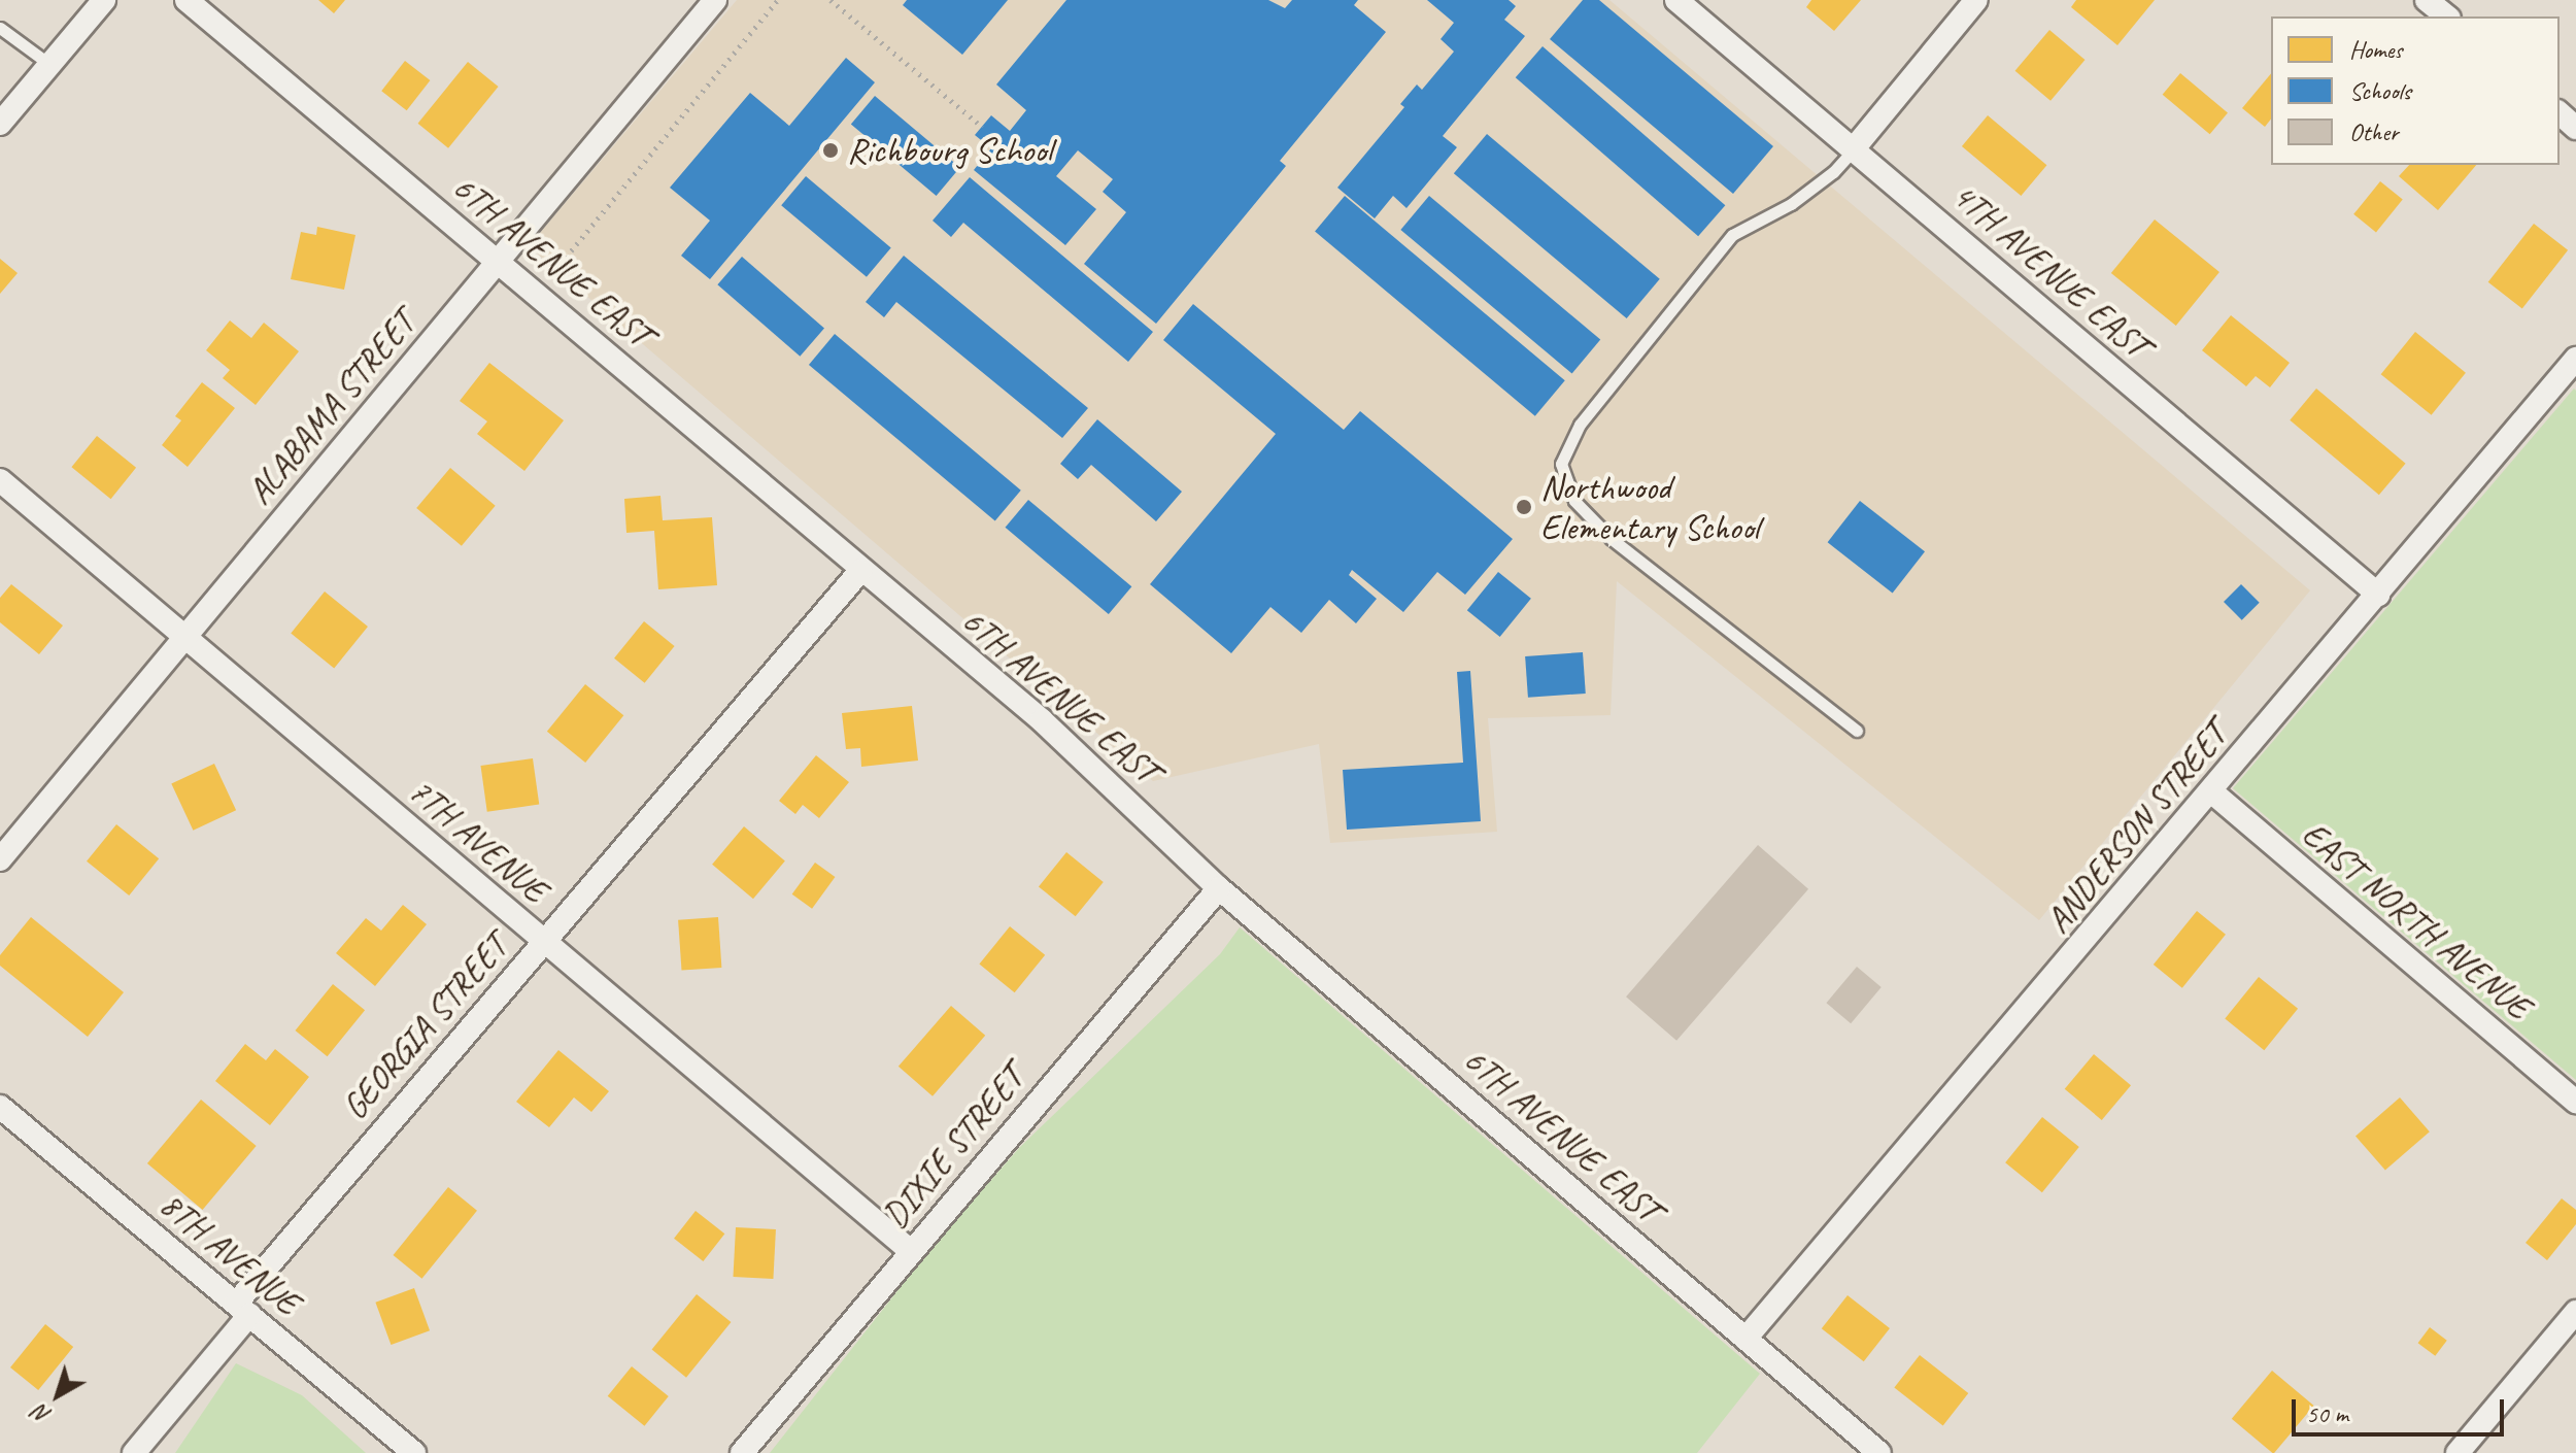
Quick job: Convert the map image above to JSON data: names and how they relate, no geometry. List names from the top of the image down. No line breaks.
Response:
{"streets":{"street":["6TH AVENUE EAST","4TH AVENUE EAST","ALABAMA STREET","ANDERSON STREET","7TH AVENUE","EAST NORTH AVENUE","GEORGIA STREET","DIXIE STREET","8TH AVENUE"]},"crossings":[["6TH AVENUE EAST","ALABAMA STREET"],["6TH AVENUE EAST","ANDERSON STREET"],["6TH AVENUE EAST","GEORGIA STREET"],["6TH AVENUE EAST","DIXIE STREET"],["4TH AVENUE EAST","ANDERSON STREET"],["ALABAMA STREET","7TH AVENUE"],["ANDERSON STREET","EAST NORTH AVENUE"],["7TH AVENUE","GEORGIA STREET"],["7TH AVENUE","DIXIE STREET"],["GEORGIA STREET","8TH AVENUE"]],"places":["Richbourg School","Northwood Elementary School"],"legend":["Homes","Schools","Other"],"scale_bar":"50 m","north":"bottom left"}
